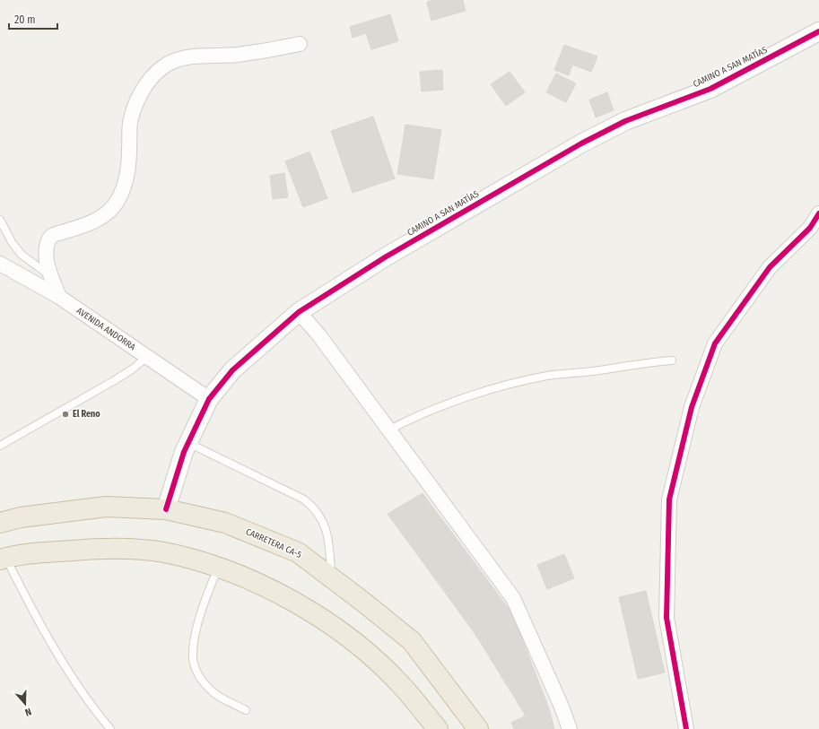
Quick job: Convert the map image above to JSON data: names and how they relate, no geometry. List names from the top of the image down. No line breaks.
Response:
{"streets":{"highway":["CARRETERA CA-5"],"street":["CAMINO A SAN MATÍAS","AVENIDA ANDORRA"]},"crossings":[["CAMINO A SAN MATÍAS","AVENIDA ANDORRA"],["CAMINO A SAN MATÍAS","CARRETERA CA-5"]],"places":["El Reno"],"scale_bar":"20 m","north":"bottom"}
